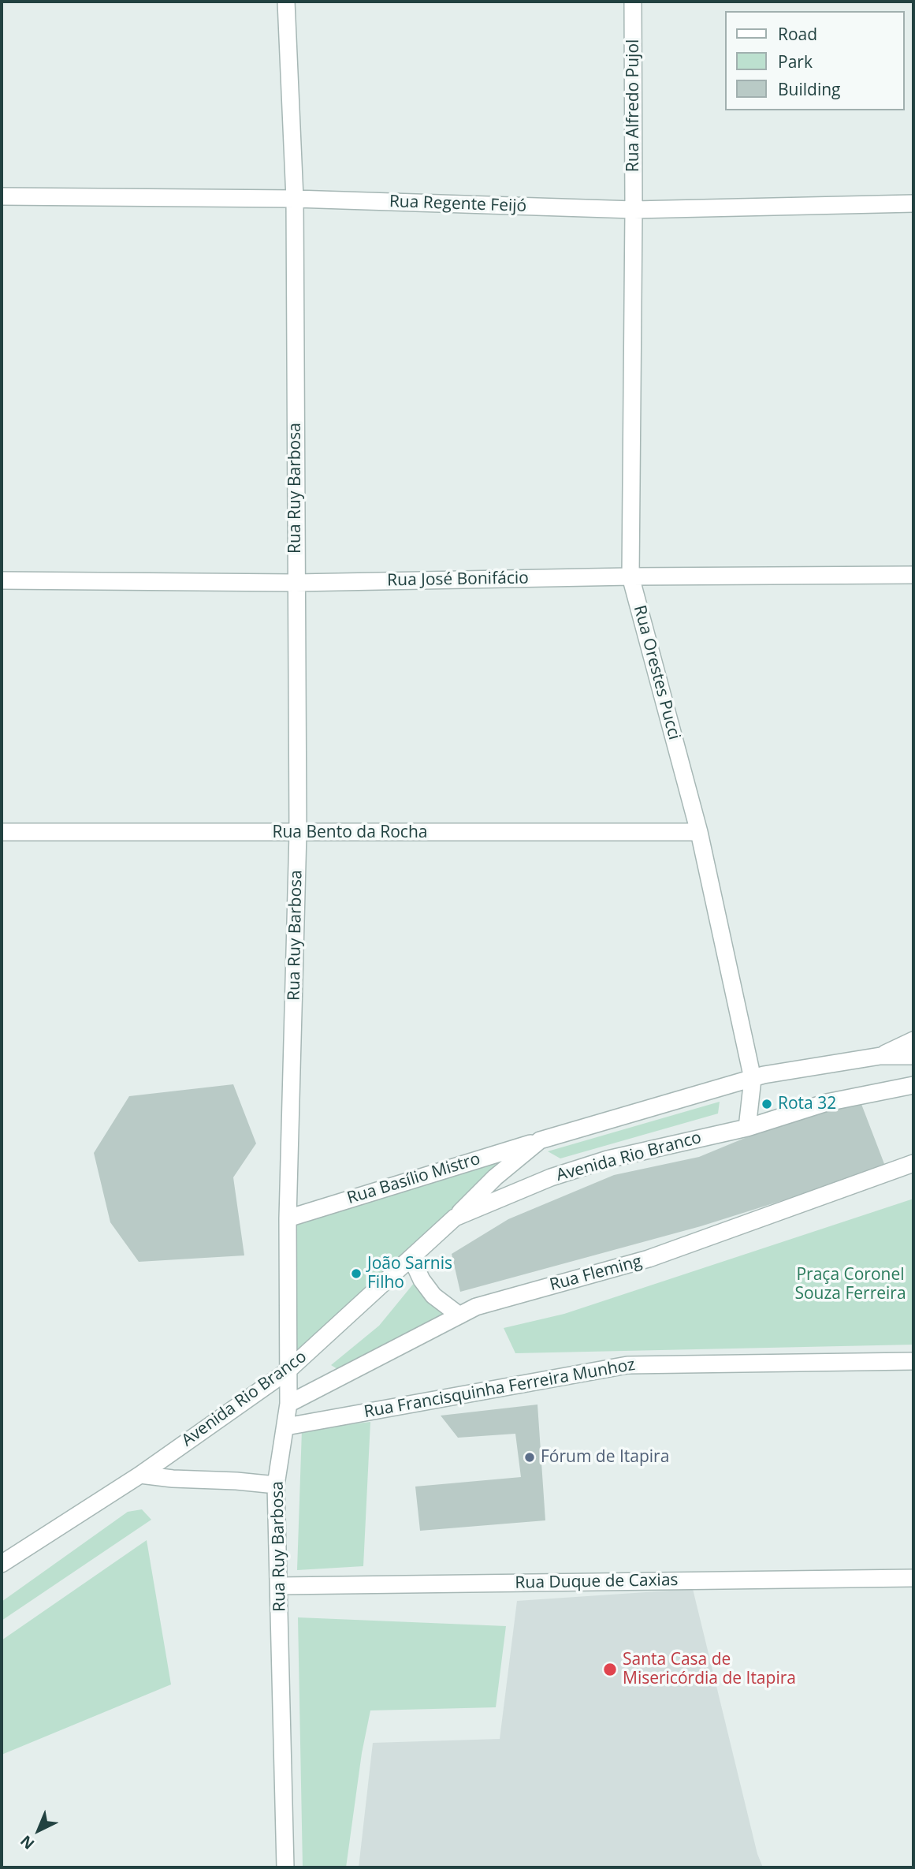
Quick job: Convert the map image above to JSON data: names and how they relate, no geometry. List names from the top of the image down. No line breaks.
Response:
{"streets":{"street":["Rua Alfredo Pujol","Rua Regente Feijó","Rua Ruy Barbosa","Rua José Bonifácio","Rua Orestes Pucci","Rua Bento da Rocha","Avenida Rio Branco","Rua Basílio Mistro","Rua Fleming","Rua Francisquinha Ferreira Munhoz","Rua Duque de Caxias"]},"crossings":[["Rua Alfredo Pujol","Rua Regente Feijó"],["Rua Alfredo Pujol","Rua Orestes Pucci"],["Rua Regente Feijó","Rua Ruy Barbosa"],["Rua Regente Feijó","Rua Orestes Pucci"],["Rua Ruy Barbosa","Rua José Bonifácio"],["Rua Ruy Barbosa","Rua Bento da Rocha"],["Rua Ruy Barbosa","Avenida Rio Branco"],["Rua Ruy Barbosa","Rua Basílio Mistro"],["Rua Ruy Barbosa","Rua Fleming"],["Rua Ruy Barbosa","Rua Francisquinha Ferreira Munhoz"],["Rua Ruy Barbosa","Rua Duque de Caxias"],["Rua José Bonifácio","Rua Orestes Pucci"],["Rua Orestes Pucci","Rua Bento da Rocha"],["Rua Orestes Pucci","Avenida Rio Branco"],["Rua Orestes Pucci","Rua Basílio Mistro"]],"parks":["Praça Coronel Souza Ferreira"],"places":["Rota 32","João Sarnis Filho","Fórum de Itapira","Santa Casa de Misericórdia de Itapira"],"legend":["Road","Park","Building"],"north":"bottom left"}
